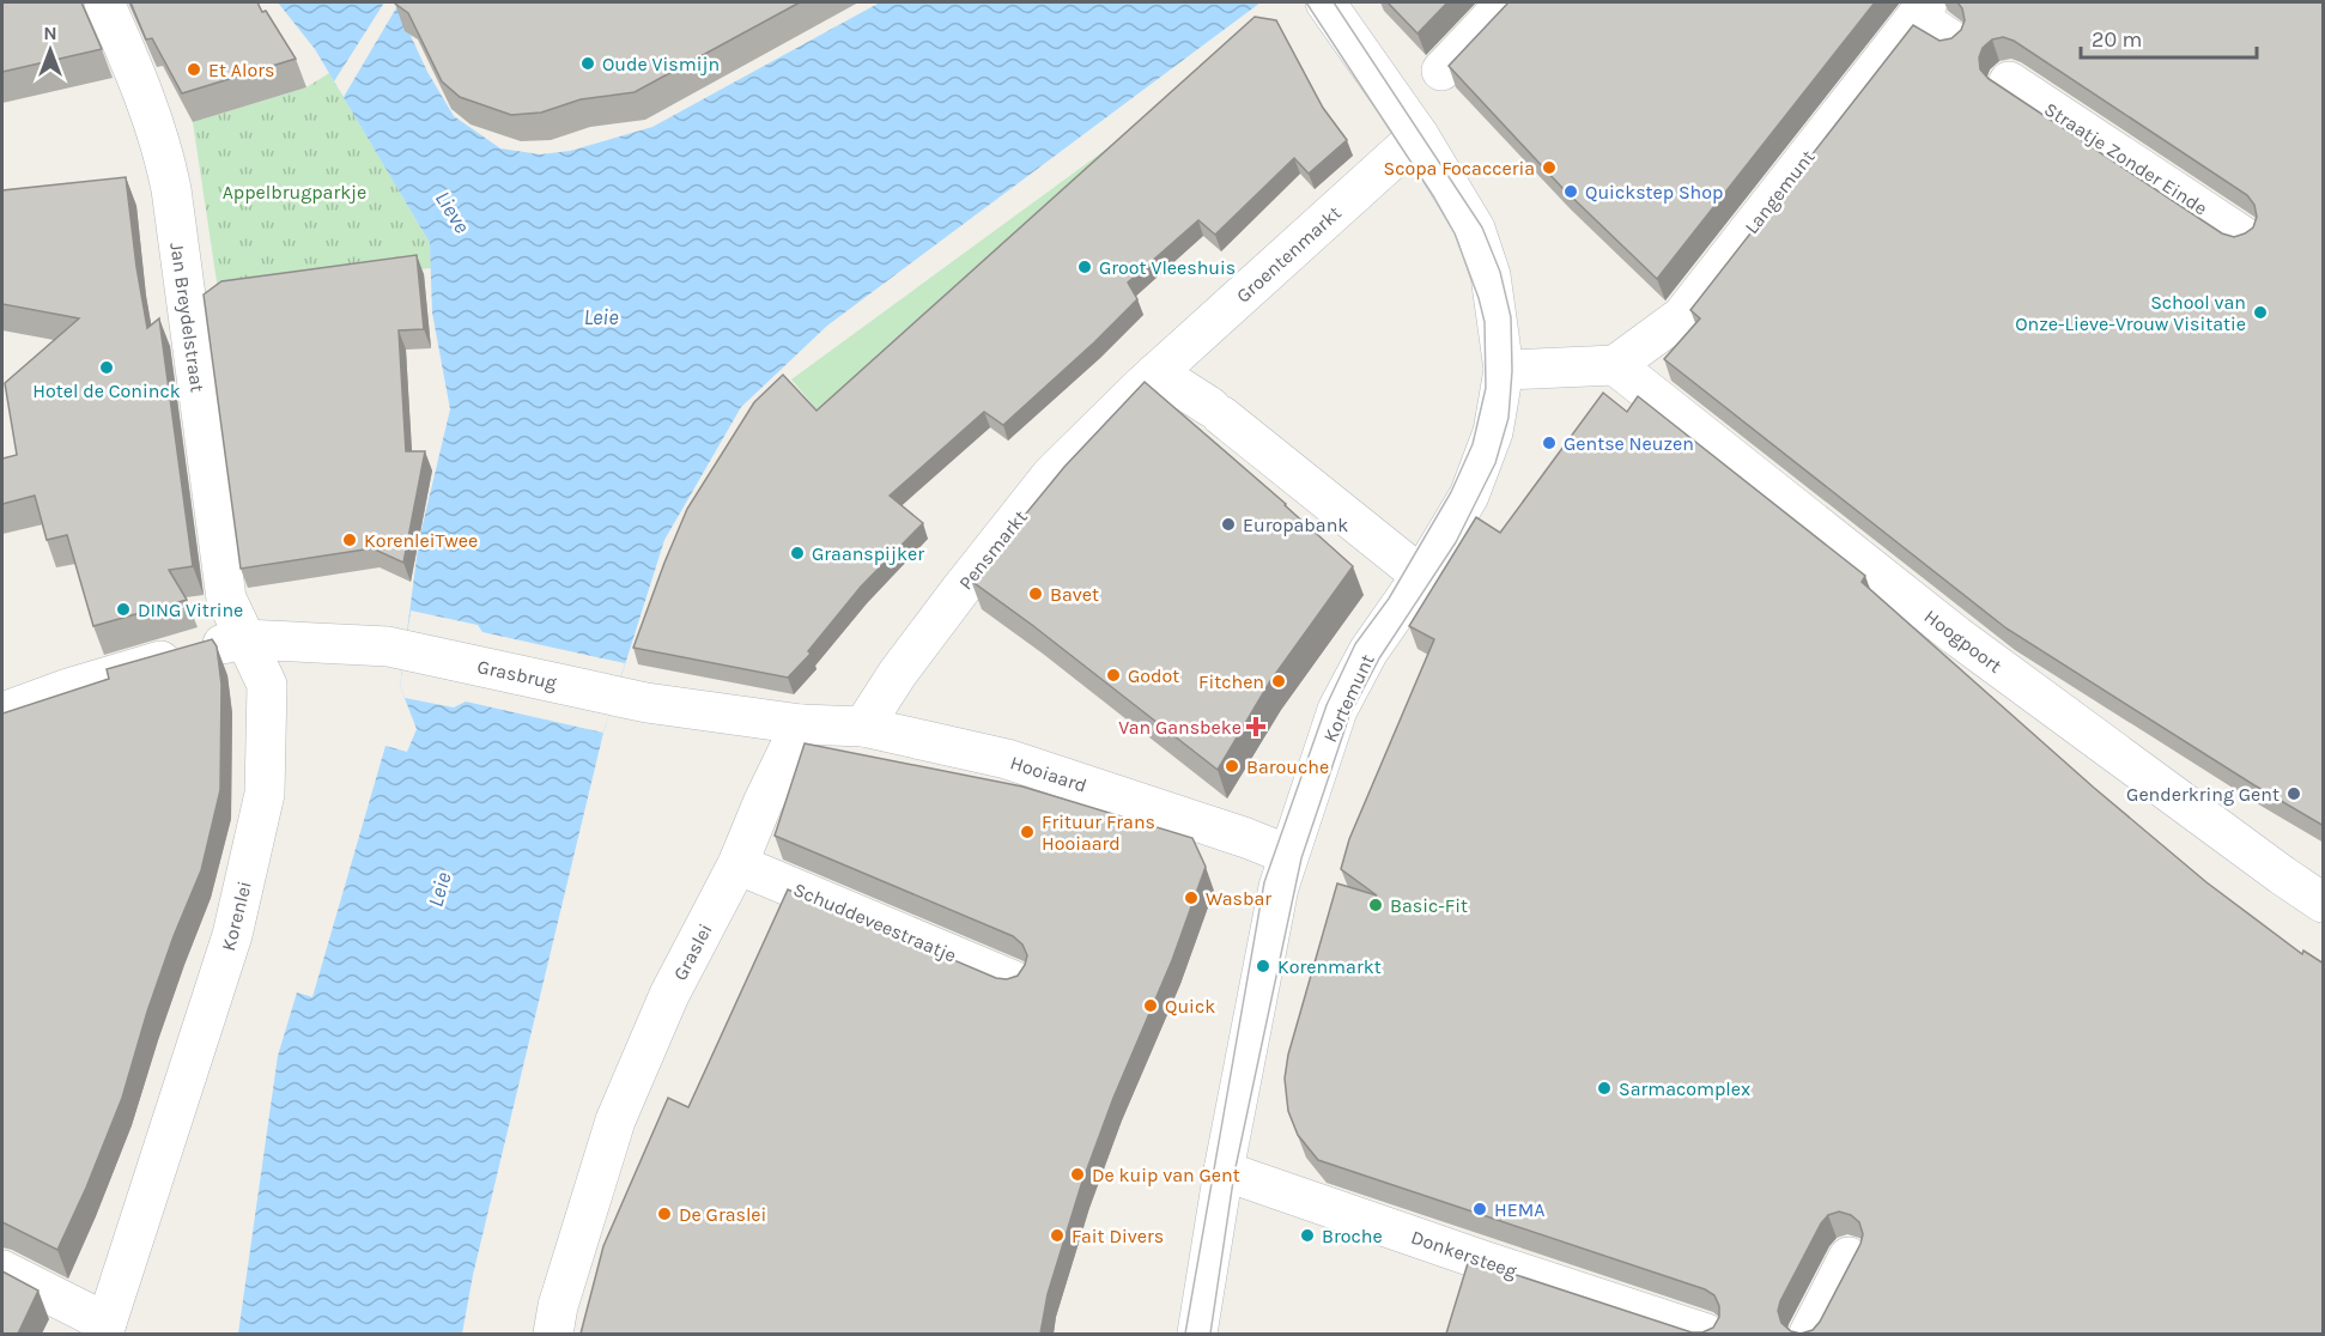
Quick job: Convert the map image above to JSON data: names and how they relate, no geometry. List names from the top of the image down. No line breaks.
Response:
{"streets":{"street":["Straatje Zonder Einde","Langemunt","Groentenmarkt","Jan Breydelstraat","Pensmarkt","Hoogpoort","Grasbrug","Kortemunt","Hooiaard","Korenlei","Schuddeveestraatje","Graslei","Donkersteeg"]},"crossings":[["Langemunt","Hoogpoort"],["Groentenmarkt","Pensmarkt"],["Jan Breydelstraat","Grasbrug"],["Jan Breydelstraat","Korenlei"],["Pensmarkt","Hooiaard"],["Grasbrug","Hooiaard"],["Grasbrug","Korenlei"],["Grasbrug","Graslei"],["Kortemunt","Hooiaard"],["Hooiaard","Graslei"],["Schuddeveestraatje","Graslei"]],"water":["Lieve","Leie"],"parks":["Appelbrugparkje"],"places":{"other":["Oude Vismijn","Et Alors","Scopa Focacceria","Quickstep Shop","Groot Vleeshuis","School van Onze-Lieve-Vrouw Visitatie","Hotel de Coninck","Gentse Neuzen","Europabank","KorenleiTwee","Graanspijker","Bavet","DING Vitrine","Godot","Fitchen","Barouche","Genderkring Gent","Frituur Frans Hooiaard","Wasbar","Basic-Fit","Korenmarkt","Quick","Sarmacomplex","De kuip van Gent","HEMA","De Graslei","Fait Divers","Broche"],"health":["Van Gansbeke"]},"scale_bar":"20 m","north":"top"}
